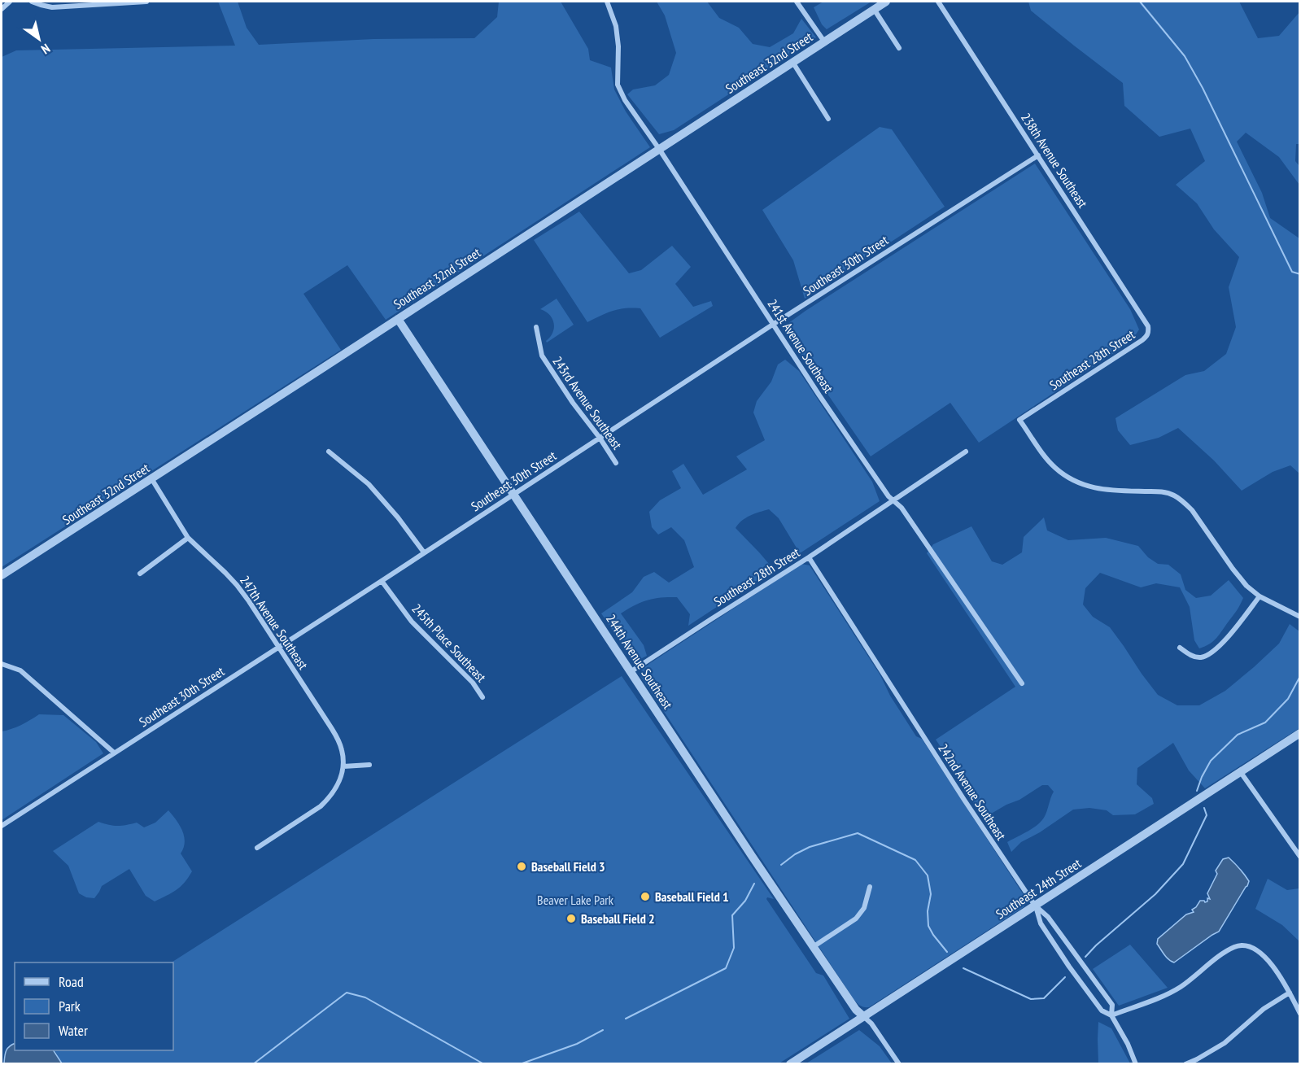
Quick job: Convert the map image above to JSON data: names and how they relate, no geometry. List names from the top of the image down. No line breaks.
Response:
{"streets":{"street":["Southeast 32nd Street","238th Avenue Southeast","Southeast 30th Street","241st Avenue Southeast","Southeast 28th Street","243rd Avenue Southeast","247th Avenue Southeast","245th Place Southeast","244th Avenue Southeast","242nd Avenue Southeast","Southeast 24th Street"]},"crossings":[["Southeast 32nd Street","241st Avenue Southeast"],["Southeast 32nd Street","247th Avenue Southeast"],["Southeast 32nd Street","244th Avenue Southeast"],["238th Avenue Southeast","Southeast 30th Street"],["238th Avenue Southeast","Southeast 28th Street"],["Southeast 30th Street","241st Avenue Southeast"],["Southeast 30th Street","243rd Avenue Southeast"],["Southeast 30th Street","247th Avenue Southeast"],["Southeast 30th Street","245th Place Southeast"],["Southeast 30th Street","244th Avenue Southeast"],["241st Avenue Southeast","Southeast 28th Street"],["Southeast 28th Street","244th Avenue Southeast"],["Southeast 28th Street","242nd Avenue Southeast"],["244th Avenue Southeast","Southeast 24th Street"],["242nd Avenue Southeast","Southeast 24th Street"]],"parks":["Beaver Lake Park"],"places":["Baseball Field 3","Baseball Field 1","Baseball Field 2"],"legend":["Road","Park","Water"],"north":"bottom right"}
